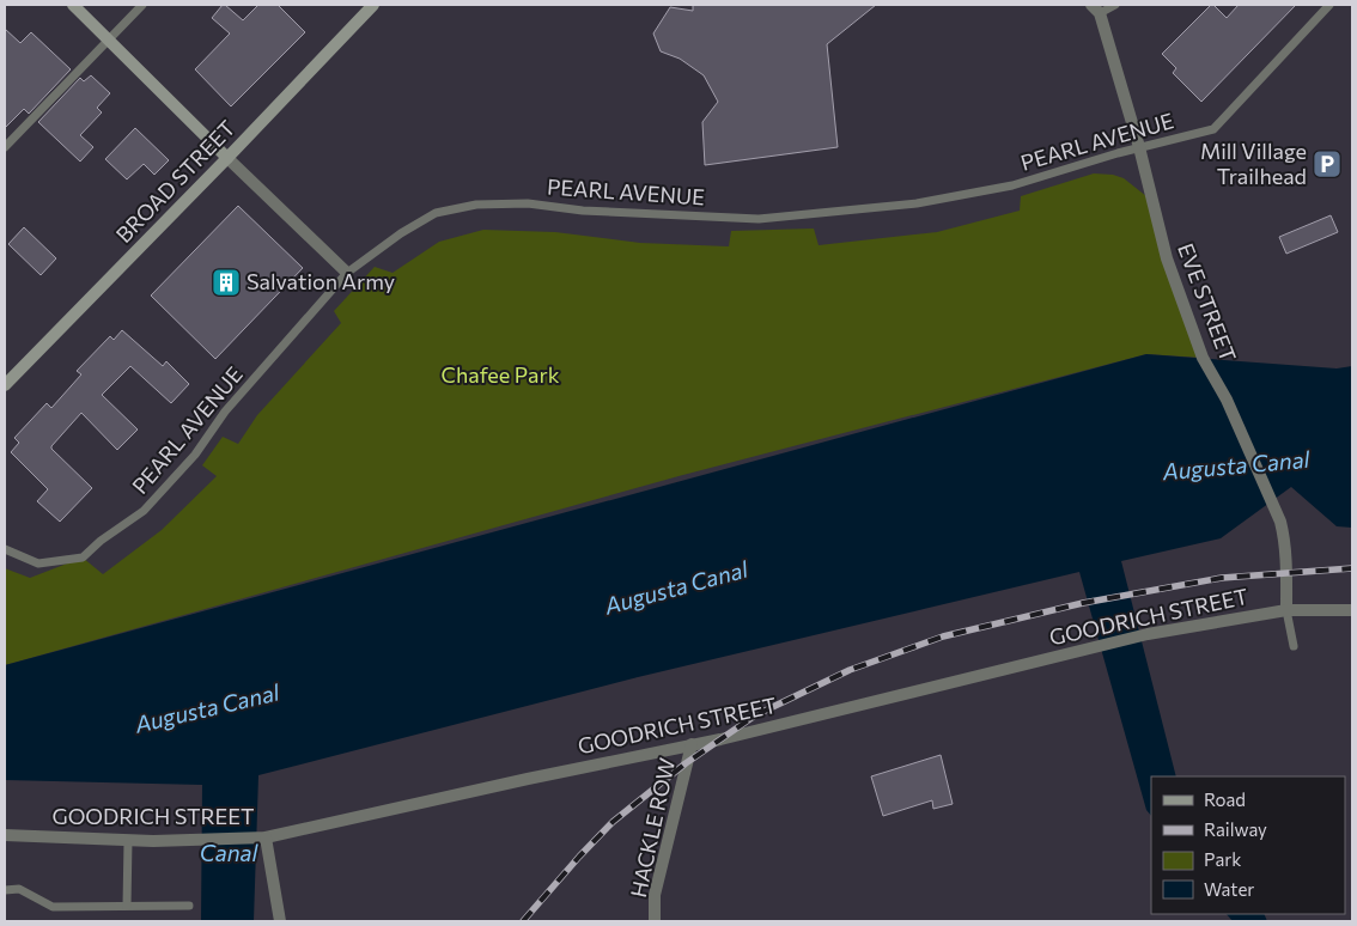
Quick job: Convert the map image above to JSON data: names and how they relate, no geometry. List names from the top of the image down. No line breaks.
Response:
{"streets":{"main road":["BROAD STREET"],"street":["EVE STREET","GOODRICH STREET","HACKLE ROW"],"lane":["PEARL AVENUE"]},"crossings":[["PEARL AVENUE","EVE STREET"],["EVE STREET","GOODRICH STREET"],["GOODRICH STREET","HACKLE ROW"]],"water":["Augusta Canal","Canal"],"parks":["Chafee Park"],"places":{"parking":["Mill Village Trailhead"],"building":["Salvation Army"]},"legend":["Road","Railway","Park","Water"]}
